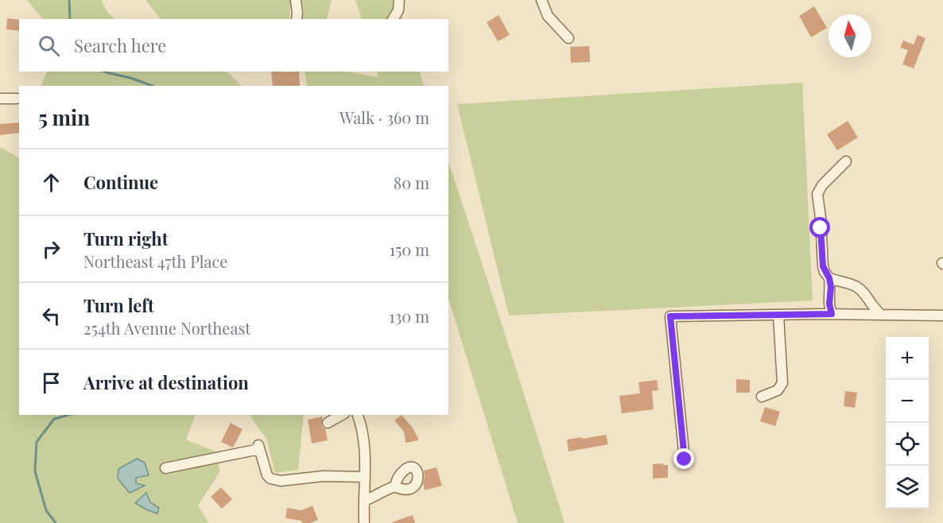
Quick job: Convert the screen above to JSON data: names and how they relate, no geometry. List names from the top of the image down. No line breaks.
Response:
{"north":"top","page":{"search":"Search here","heading":["5 min","Walk · 360 m"],"list":[["Continue","80 m"],["Turn right","Northeast 47th Place","150 m"],["Turn left","254th Avenue Northeast","130 m"],"Arrive at destination"],"map_buttons":["+","−"]}}
